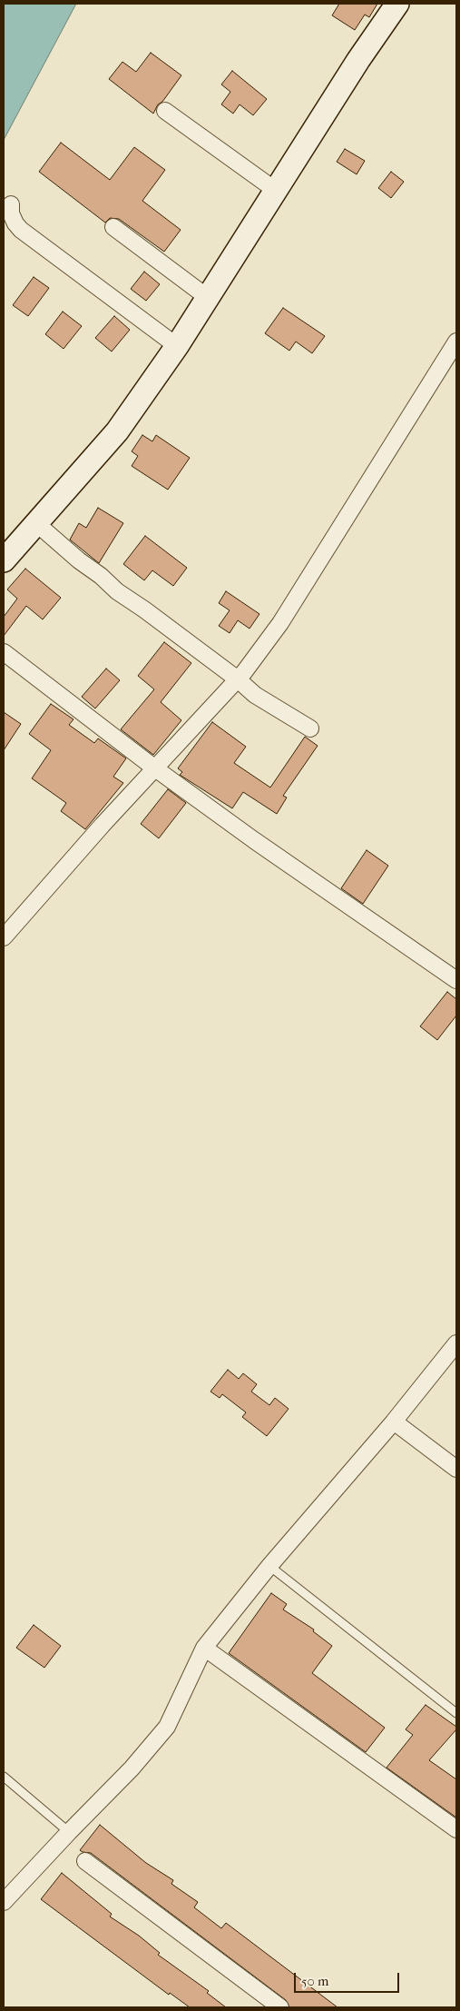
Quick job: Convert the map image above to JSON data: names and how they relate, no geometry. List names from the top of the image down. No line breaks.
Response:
{"scale_bar":"50 m"}
